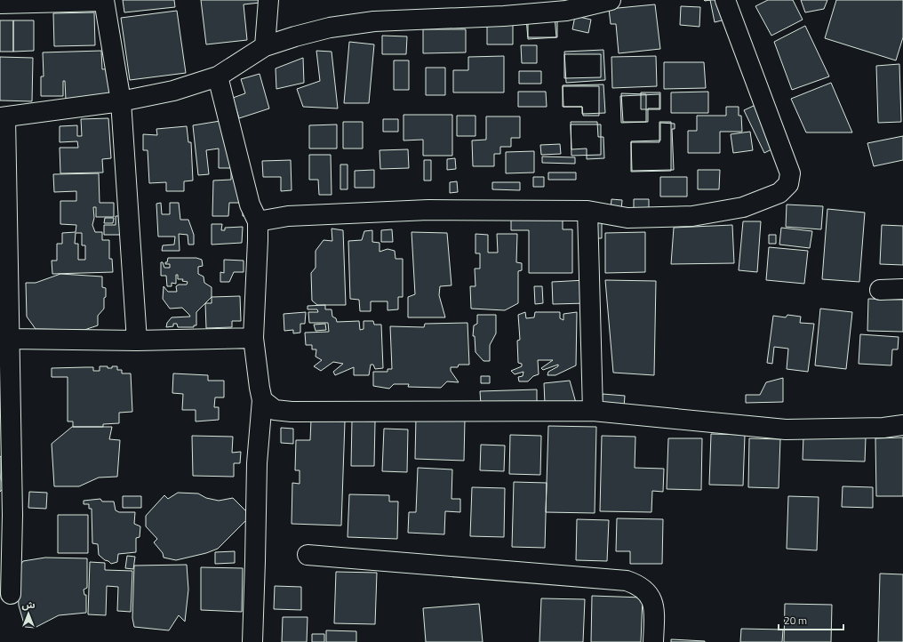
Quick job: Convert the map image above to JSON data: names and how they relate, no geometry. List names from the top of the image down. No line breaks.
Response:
{"scale_bar":"20 m","north":"top"}
